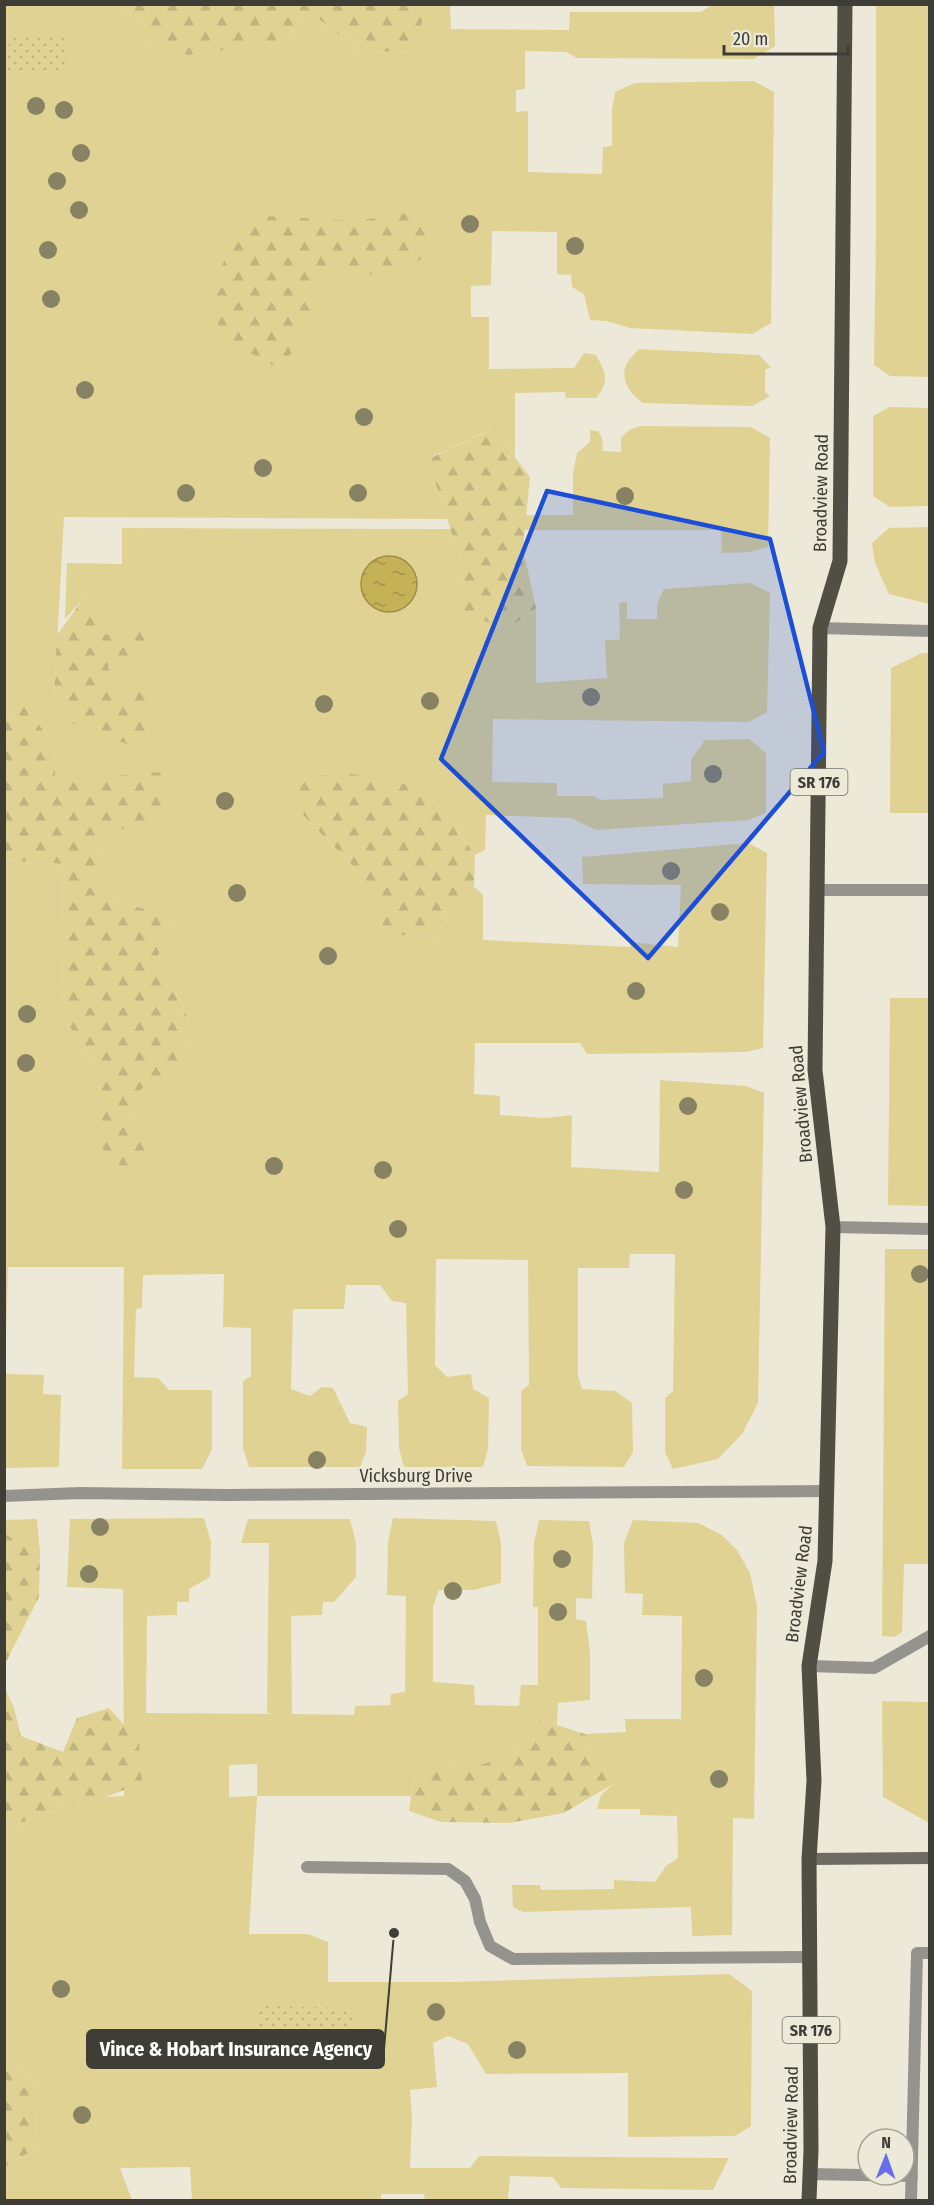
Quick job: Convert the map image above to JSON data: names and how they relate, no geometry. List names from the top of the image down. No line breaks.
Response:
{"streets":{"main road":["Broadview Road","SR 176"],"street":["Vicksburg Drive"]},"crossings":[["Broadview Road","Vicksburg Drive"]],"places":["Vince & Hobart Insurance Agency"],"scale_bar":"20 m","north":"top"}
